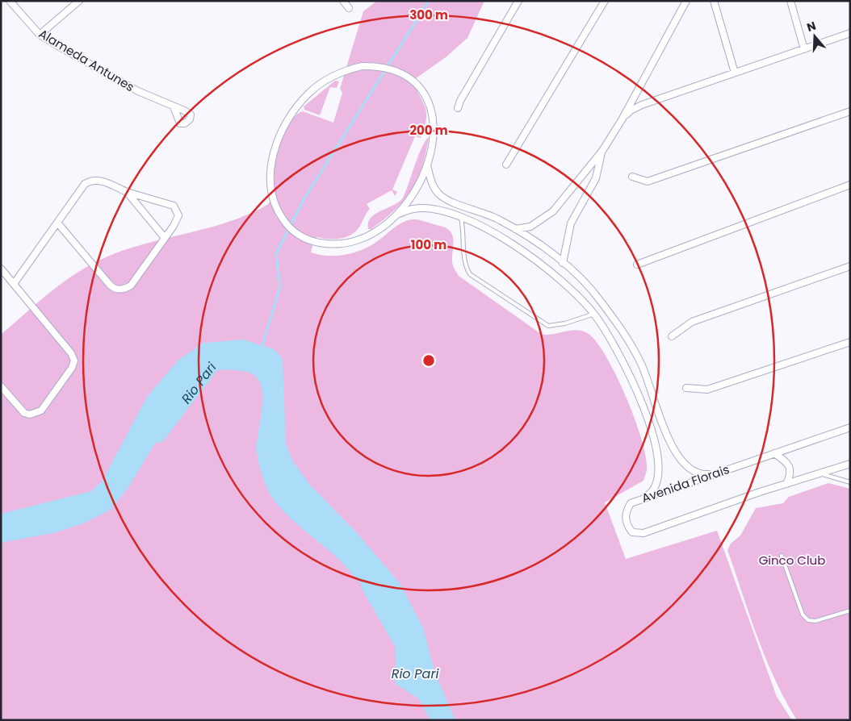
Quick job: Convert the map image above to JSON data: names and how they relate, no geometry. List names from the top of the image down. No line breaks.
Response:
{"streets":{"street":["Alameda Antunes","Avenida Florais"]},"water":["Rio Pari"],"parks":["Ginco Club"],"north":"top","rings":["300 m","200 m","100 m"]}
